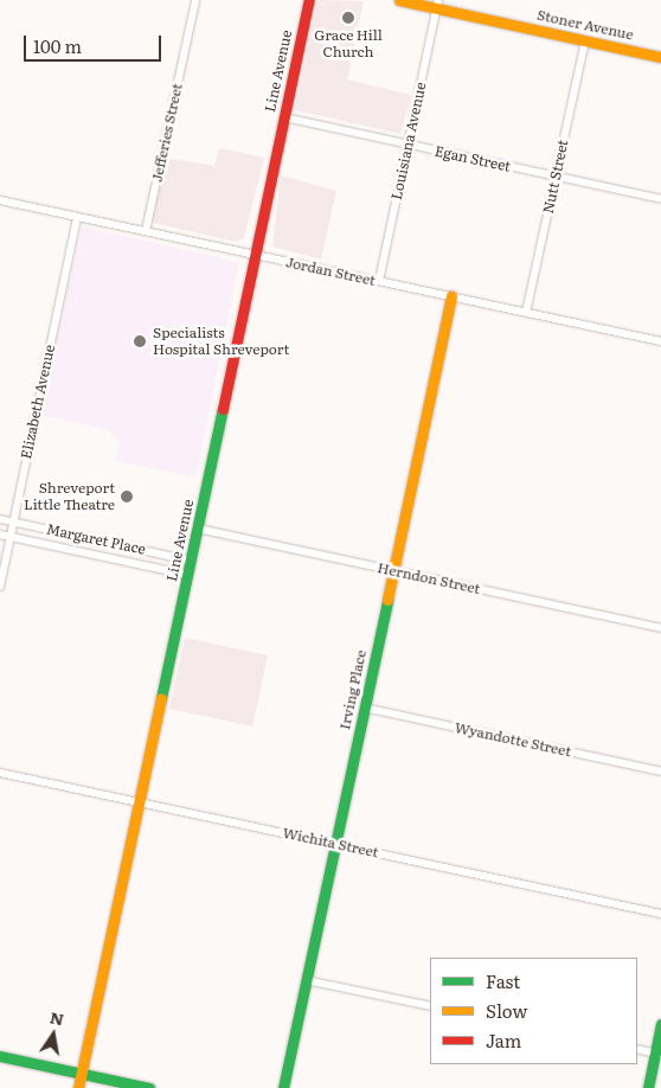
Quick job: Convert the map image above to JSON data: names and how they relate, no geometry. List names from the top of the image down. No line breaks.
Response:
{"streets":{"street":["Stoner Avenue","Line Avenue","Jefferies Street","Louisiana Avenue","Egan Street","Nutt Street","Jordan Street","Elizabeth Avenue","Margaret Place","Herndon Street","Irving Place","Wyandotte Street","Wichita Street"]},"crossings":[["Stoner Avenue","Louisiana Avenue"],["Stoner Avenue","Nutt Street"],["Line Avenue","Egan Street"],["Line Avenue","Jordan Street"],["Line Avenue","Margaret Place"],["Line Avenue","Herndon Street"],["Line Avenue","Wichita Street"],["Jefferies Street","Jordan Street"],["Louisiana Avenue","Egan Street"],["Louisiana Avenue","Jordan Street"],["Egan Street","Nutt Street"],["Nutt Street","Jordan Street"],["Jordan Street","Elizabeth Avenue"],["Jordan Street","Irving Place"],["Elizabeth Avenue","Margaret Place"],["Herndon Street","Irving Place"],["Irving Place","Wyandotte Street"],["Irving Place","Wichita Street"]],"places":["Grace Hill Church","Specialists Hospital Shreveport","Shreveport Little Theatre"],"legend":["Fast","Slow","Jam"],"scale_bar":"100 m","north":"top"}
